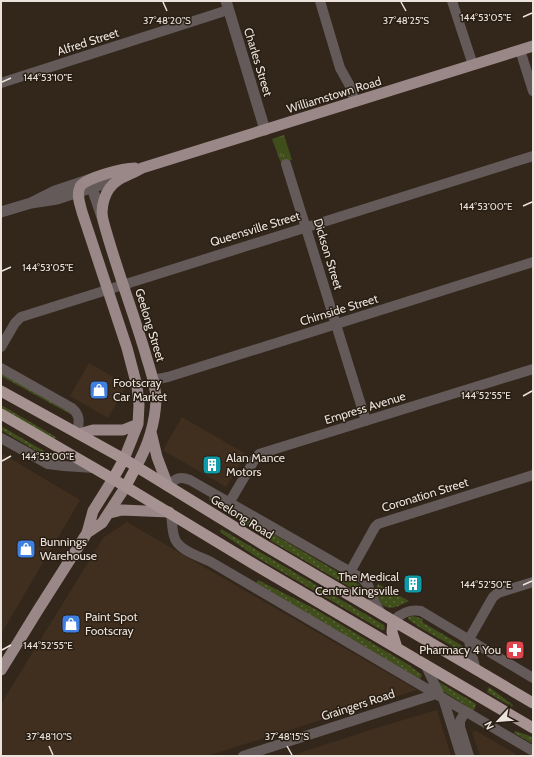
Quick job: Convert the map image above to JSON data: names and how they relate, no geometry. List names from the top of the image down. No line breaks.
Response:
{"streets":{"highway":["Geelong Street","Geelong Road"],"main road":["Williamstown Road"],"street":["Alfred Street","Charles Street","Queensville Street","Dickson Street","Chirnside Street","Empress Avenue","Coronation Street","Graingers Road"]},"crossings":[["Alfred Street","Charles Street"],["Charles Street","Williamstown Road"],["Williamstown Road","Geelong Street"],["Queensville Street","Dickson Street"],["Queensville Street","Geelong Street"],["Dickson Street","Chirnside Street"],["Dickson Street","Empress Avenue"],["Chirnside Street","Geelong Street"],["Geelong Street","Geelong Road"]],"places":{"shop":["Footscray Car Market","Bunnings Warehouse","Paint Spot Footscray"],"building":["Alan Mance Motors","The Medical Centre Kingsville"],"pharmacy":["Pharmacy 4 You"]},"north":"bottom left","coordinates":["144°53'05\"E","37°48'20\"S","37°48'25\"S","144°53'10\"E","144°53'00\"E","144°52'55\"E","144°52'50\"E","37°48'10\"S","37°48'15\"S"]}
